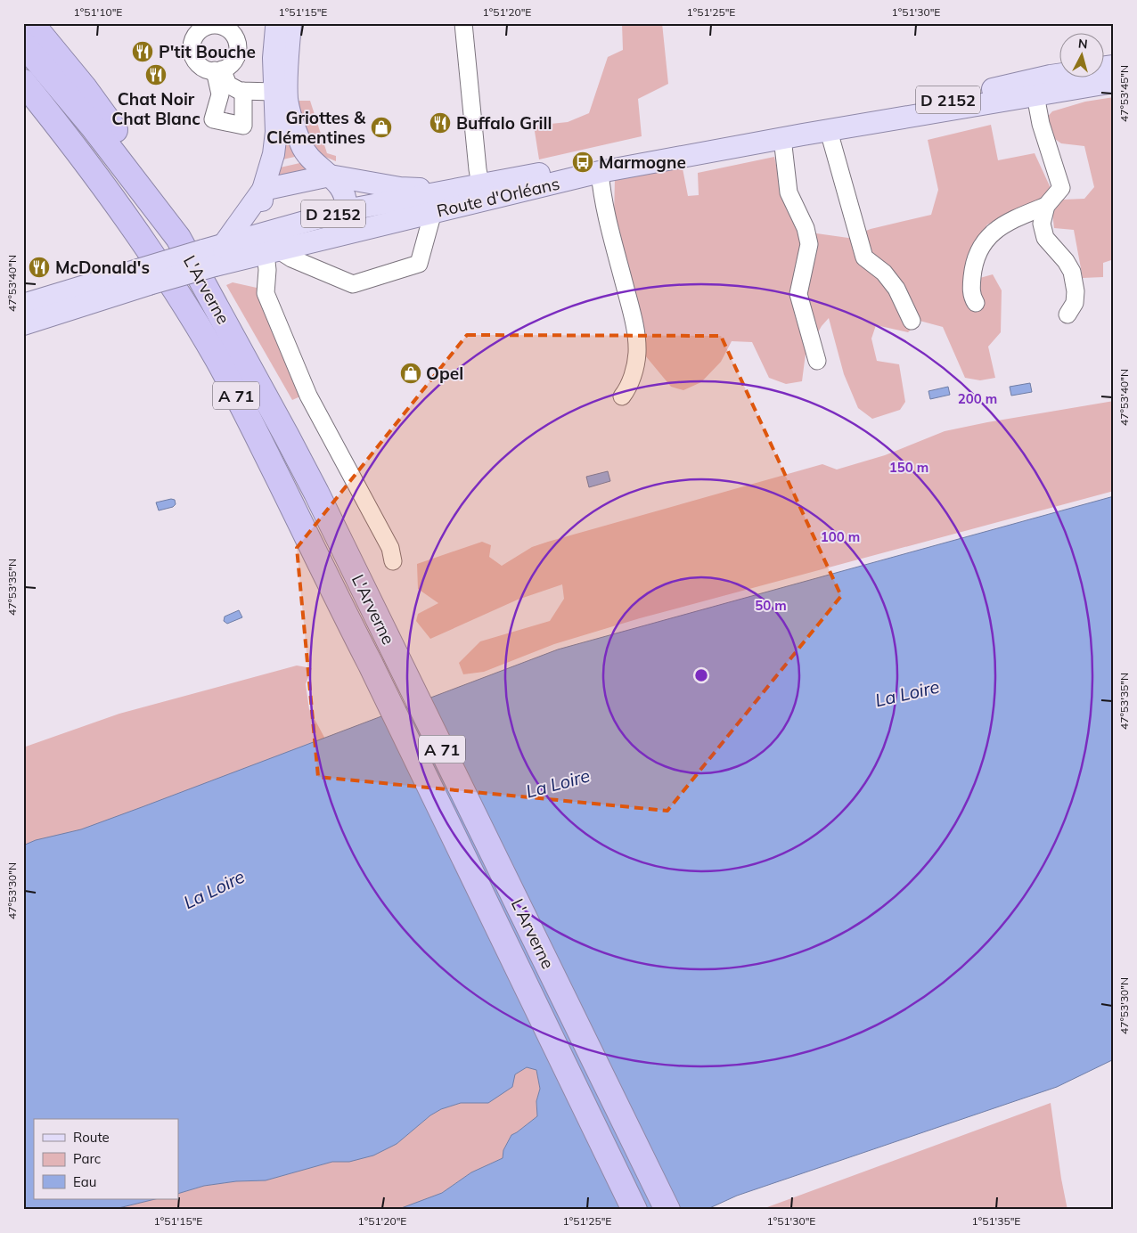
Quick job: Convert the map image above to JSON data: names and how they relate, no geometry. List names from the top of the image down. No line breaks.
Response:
{"streets":{"highway":["L'Arverne","A 71"],"main road":["D 2152","Route d'Orléans"]},"water":["La Loire"],"places":{"restaurant":["P'tit Bouche","Chat Noir Chat Blanc","Buffalo Grill","McDonald's"],"shop":["Griottes & Clémentines","Opel"],"bus stop":["Marmogne"]},"legend":["Route","Parc","Eau"],"north":"top","coordinates":["1°51'10\"E","1°51'15\"E","1°51'20\"E","1°51'25\"E","1°51'30\"E","47°53'45\"N","47°53'40\"N","47°53'35\"N","47°53'30\"N","1°51'35\"E"],"rings":["200 m","150 m","100 m","50 m"]}
